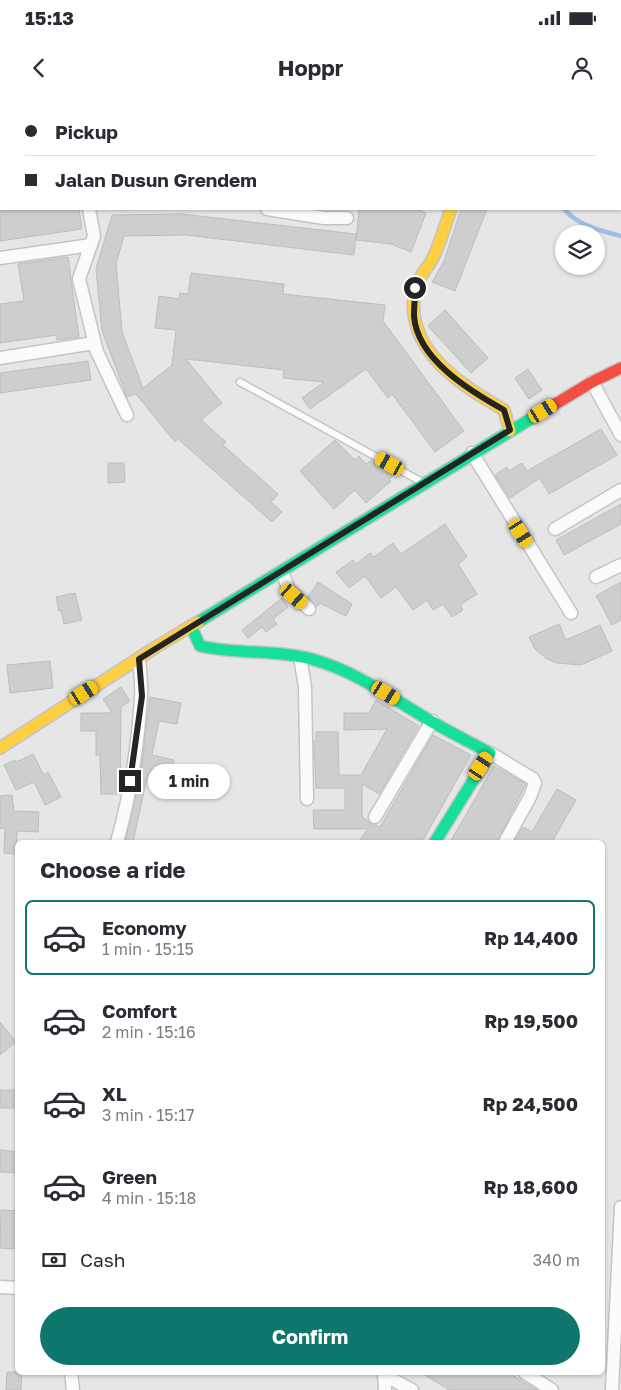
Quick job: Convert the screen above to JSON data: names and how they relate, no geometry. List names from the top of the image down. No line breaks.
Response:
{"page":{"status":"15:13","header":"Hoppr","banner":["Pickup","Jalan Dusun Grendem"],"bubble":"1 min","heading":"Choose a ride","list":[{"name":"Economy","note":"1 min · 15:15","value":"Rp 14,400"},{"name":"Comfort","note":"2 min · 15:16","value":"Rp 19,500"},{"name":"XL","note":"3 min · 15:17","value":"Rp 24,500"},{"name":"Green","note":"4 min · 15:18","value":"Rp 18,600"}],"pay":["Cash","340 m"],"buttons":"Confirm"}}
